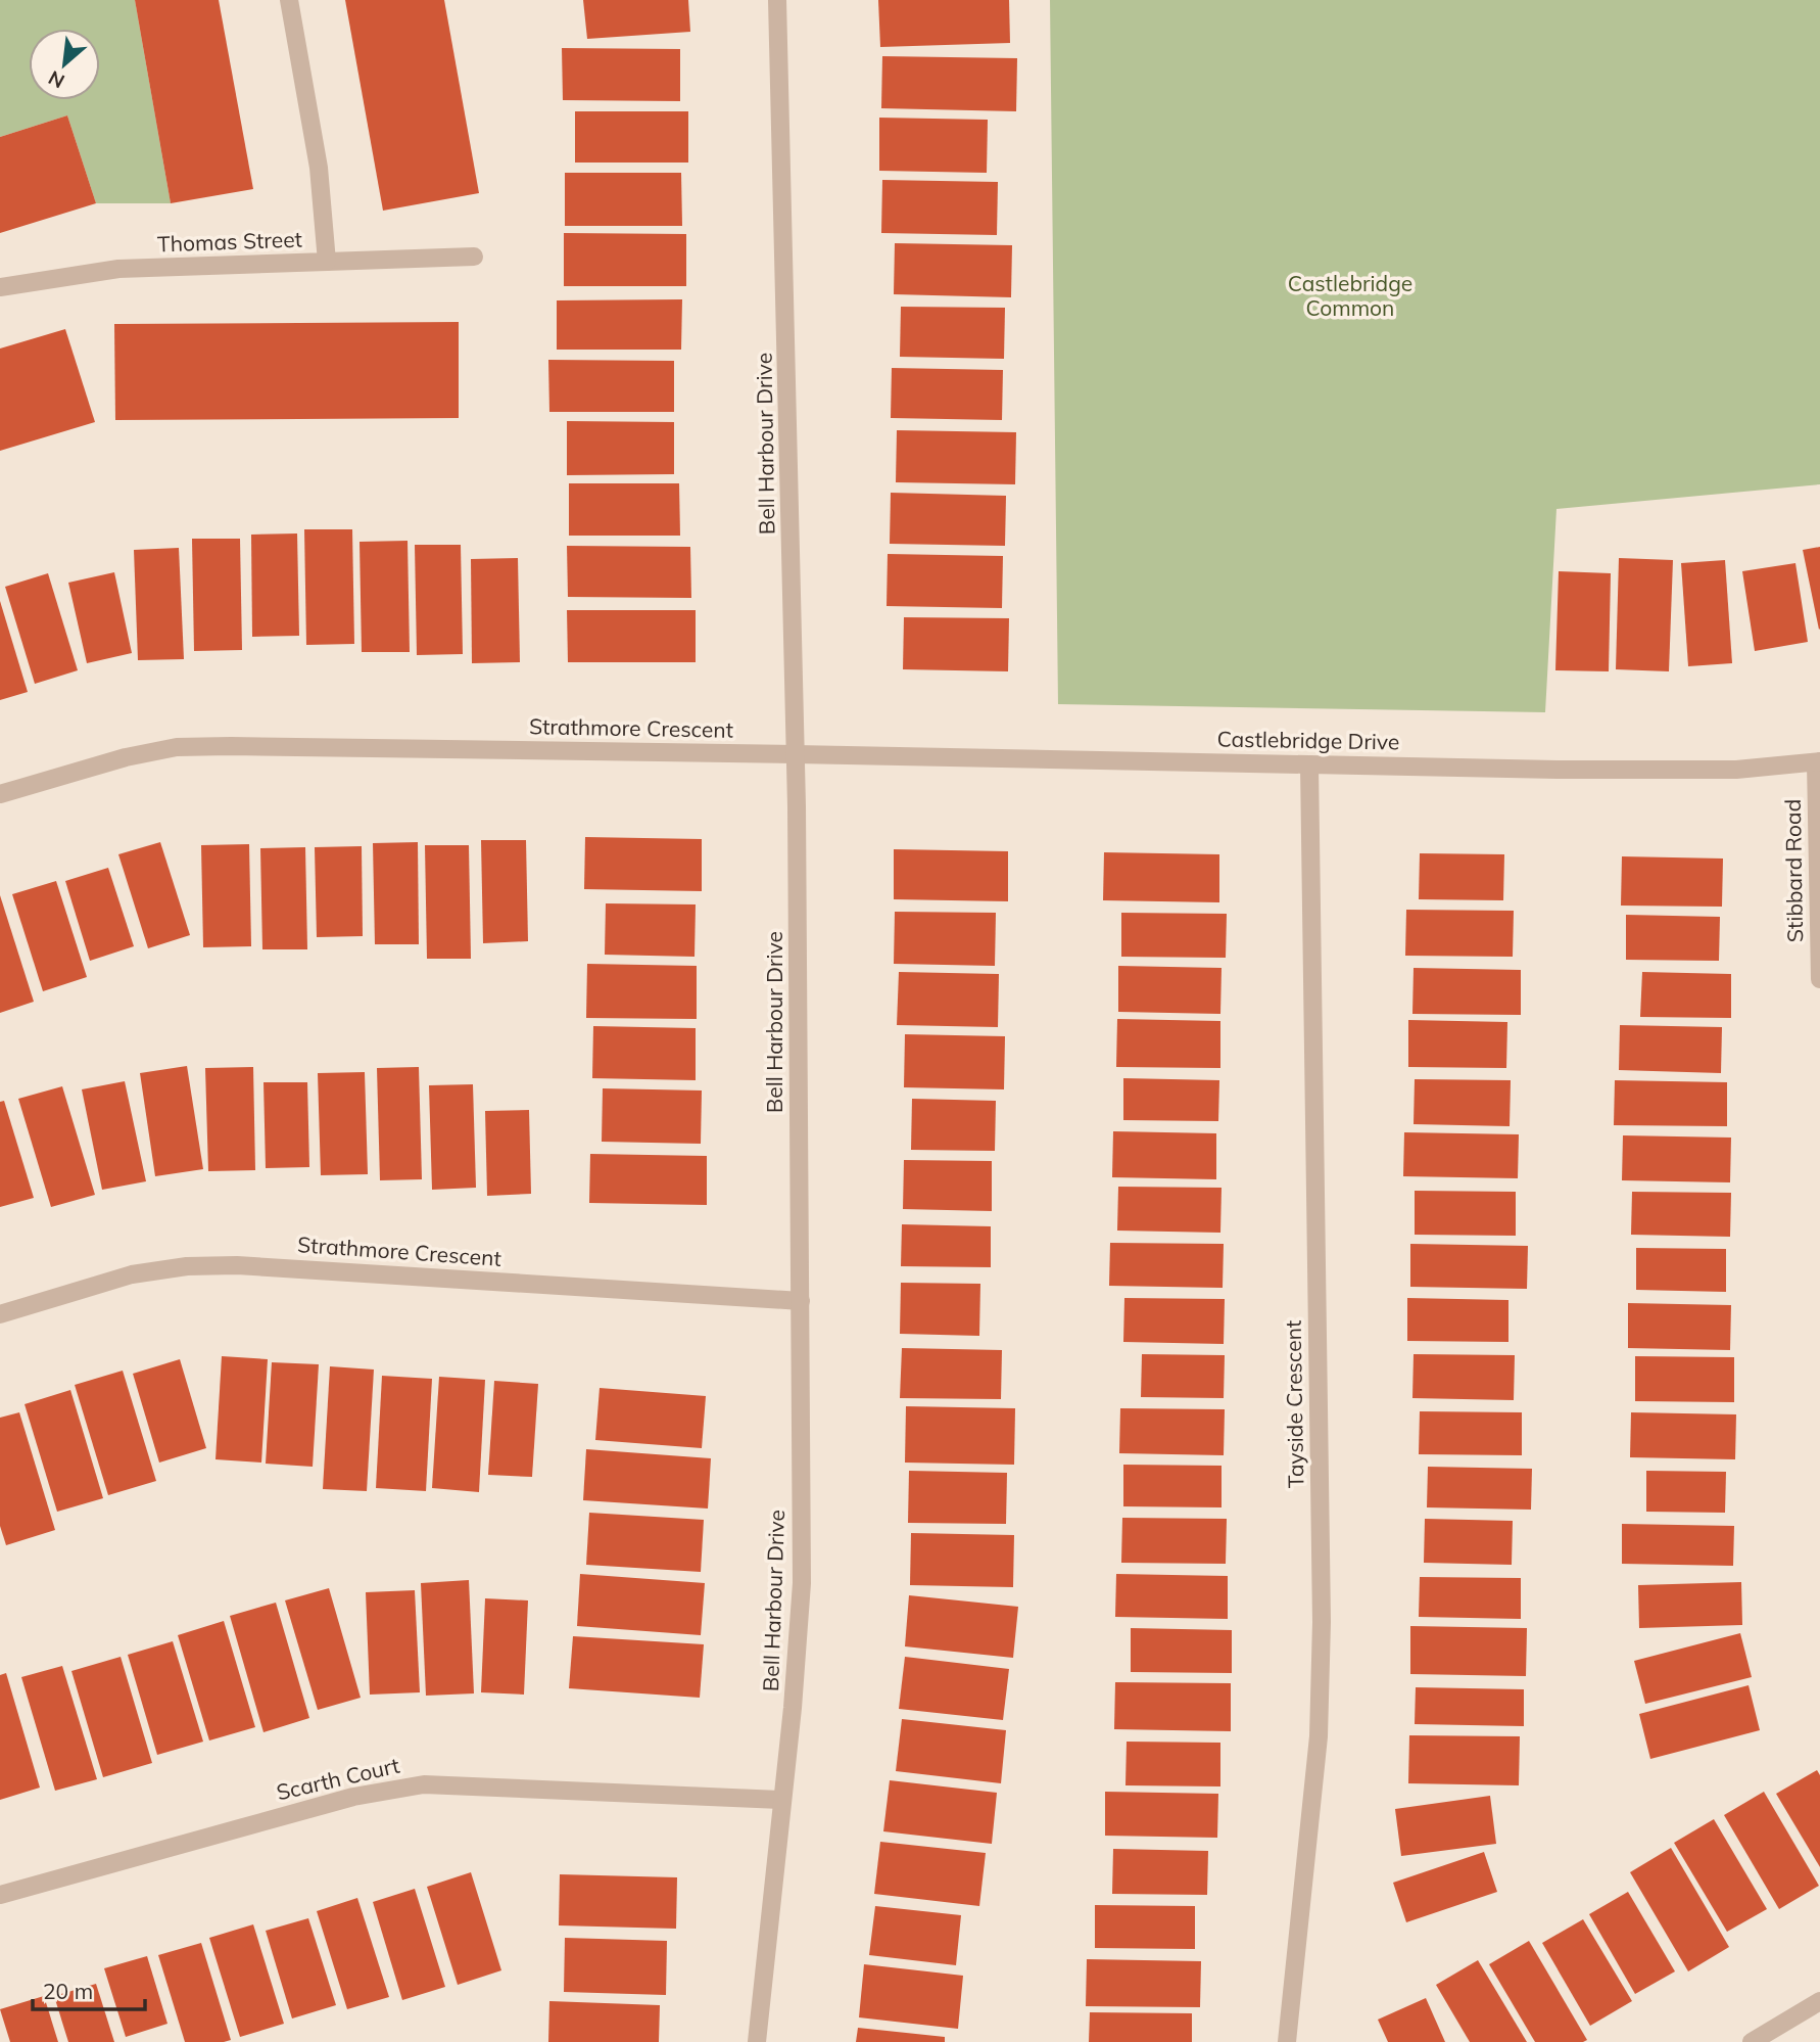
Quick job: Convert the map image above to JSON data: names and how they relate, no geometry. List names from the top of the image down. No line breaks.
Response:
{"streets":{"street":["Thomas Street","Bell Harbour Drive","Strathmore Crescent","Castlebridge Drive","Stibbard Road","Tayside Crescent","Scarth Court"]},"crossings":[["Bell Harbour Drive","Strathmore Crescent"],["Bell Harbour Drive","Castlebridge Drive"],["Bell Harbour Drive","Scarth Court"],["Strathmore Crescent","Castlebridge Drive"],["Castlebridge Drive","Stibbard Road"],["Castlebridge Drive","Tayside Crescent"]],"parks":["Castlebridge Common"],"scale_bar":"20 m","north":"bottom left"}
